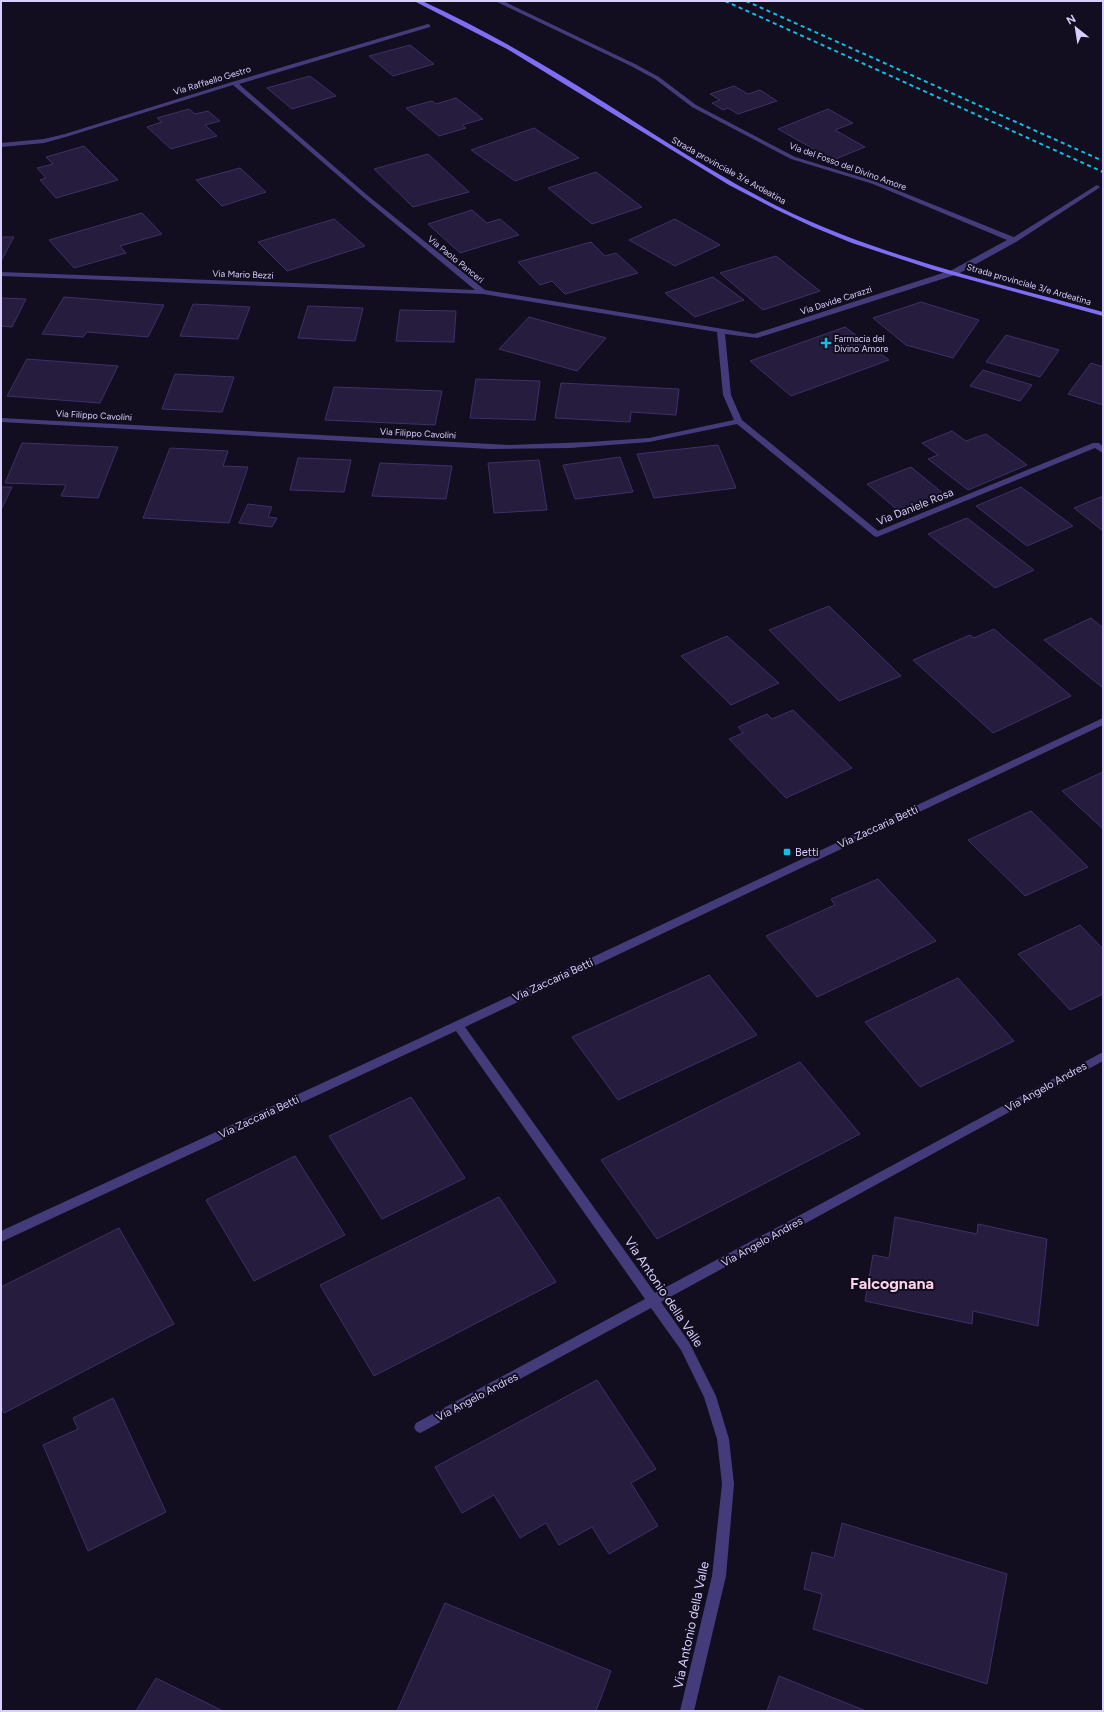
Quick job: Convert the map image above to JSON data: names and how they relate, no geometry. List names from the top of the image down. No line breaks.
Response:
{"streets":{"main road":["Strada provinciale 3/e Ardeatina"],"street":["Via Raffaello Gestro","Via del Fosso del Divino Amore","Via Paolo Panceri","Via Mario Bezzi","Via Davide Carazzi","Via Filippo Cavolini","Via Daniele Rosa","Via Zaccaria Betti","Via Angelo Andres","Via Antonio della Valle"]},"crossings":[["Via Raffaello Gestro","Via Paolo Panceri"],["Strada provinciale 3/e Ardeatina","Via Davide Carazzi"],["Via Paolo Panceri","Via Mario Bezzi"],["Via Paolo Panceri","Via Davide Carazzi"],["Via Filippo Cavolini","Via Daniele Rosa"],["Via Zaccaria Betti","Via Antonio della Valle"],["Via Angelo Andres","Via Antonio della Valle"]],"districts":["Falcognana"],"places":{"health":["Farmacia del Divino Amore"],"transit":["Betti"]},"north":"top left"}
